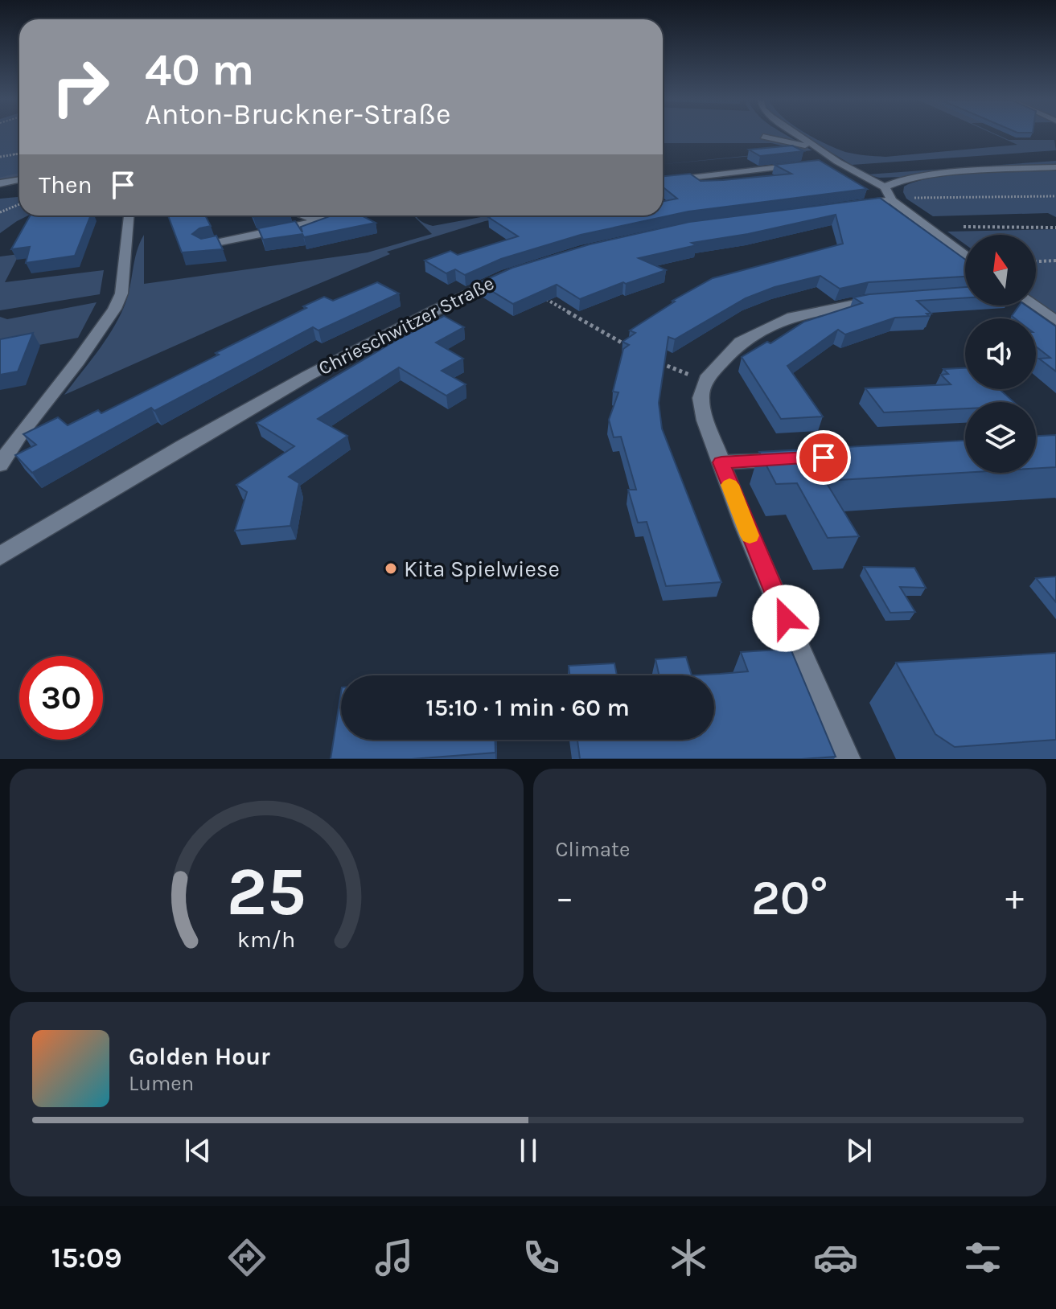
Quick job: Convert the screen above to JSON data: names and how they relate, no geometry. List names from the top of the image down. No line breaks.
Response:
{"streets":{"street":["Chrieschwitzer Straße"]},"places":["Kita Spielwiese"],"north":"top","page":{"turn":["40 m","Anton-Bruckner-Straße"],"then":"Then","limit":"30","trip":"15:10 · 1 min · 60 m","tile":"Climate","heat":["−","20°","+"],"song":["Golden Hour","Lumen"],"tabs":"15:09","gauge":["25","km/h"]}}
